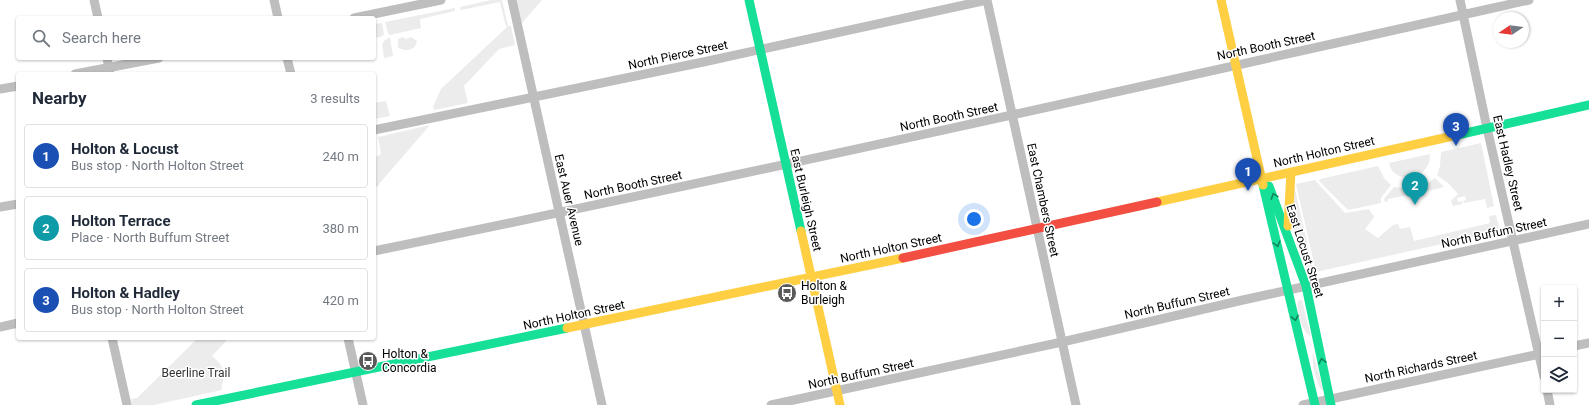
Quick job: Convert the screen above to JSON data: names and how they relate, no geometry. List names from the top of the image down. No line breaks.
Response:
{"streets":{"main road":["North Holton Street","East Burleigh Street","East Locust Street"],"street":["North Booth Street","North Pierce Street","East Hadley Street","East Auer Avenue","East Chambers Street","North Buffum Street","North Richards Street"]},"crossings":[["North Booth Street","East Hadley Street"],["North Booth Street","East Auer Avenue"],["North Booth Street","East Burleigh Street"],["North Booth Street","East Chambers Street"],["North Booth Street","East Locust Street"],["North Pierce Street","East Auer Avenue"],["North Pierce Street","East Burleigh Street"],["North Pierce Street","East Chambers Street"],["North Holton Street","East Hadley Street"],["North Holton Street","East Auer Avenue"],["North Holton Street","East Burleigh Street"],["North Holton Street","East Chambers Street"],["North Holton Street","East Locust Street"],["East Hadley Street","North Buffum Street"],["East Burleigh Street","North Buffum Street"],["East Chambers Street","North Buffum Street"],["North Buffum Street","East Locust Street"],["East Locust Street","North Richards Street"]],"parks":["Beerline Trail"],"places":{"bus stop":["Holton & Burleigh","Holton & Concordia"]},"north":"left","page":{"search":"Search here","heading":["Nearby","3 results"],"pins":["3","1","2"],"list":[{"mark":"1","name":"Holton & Locust","note":"Bus stop · North Holton Street","value":"240 m"},{"mark":"2","name":"Holton Terrace","note":"Place · North Buffum Street","value":"380 m"},{"mark":"3","name":"Holton & Hadley","note":"Bus stop · North Holton Street","value":"420 m"}],"map_buttons":["+","−"]}}
